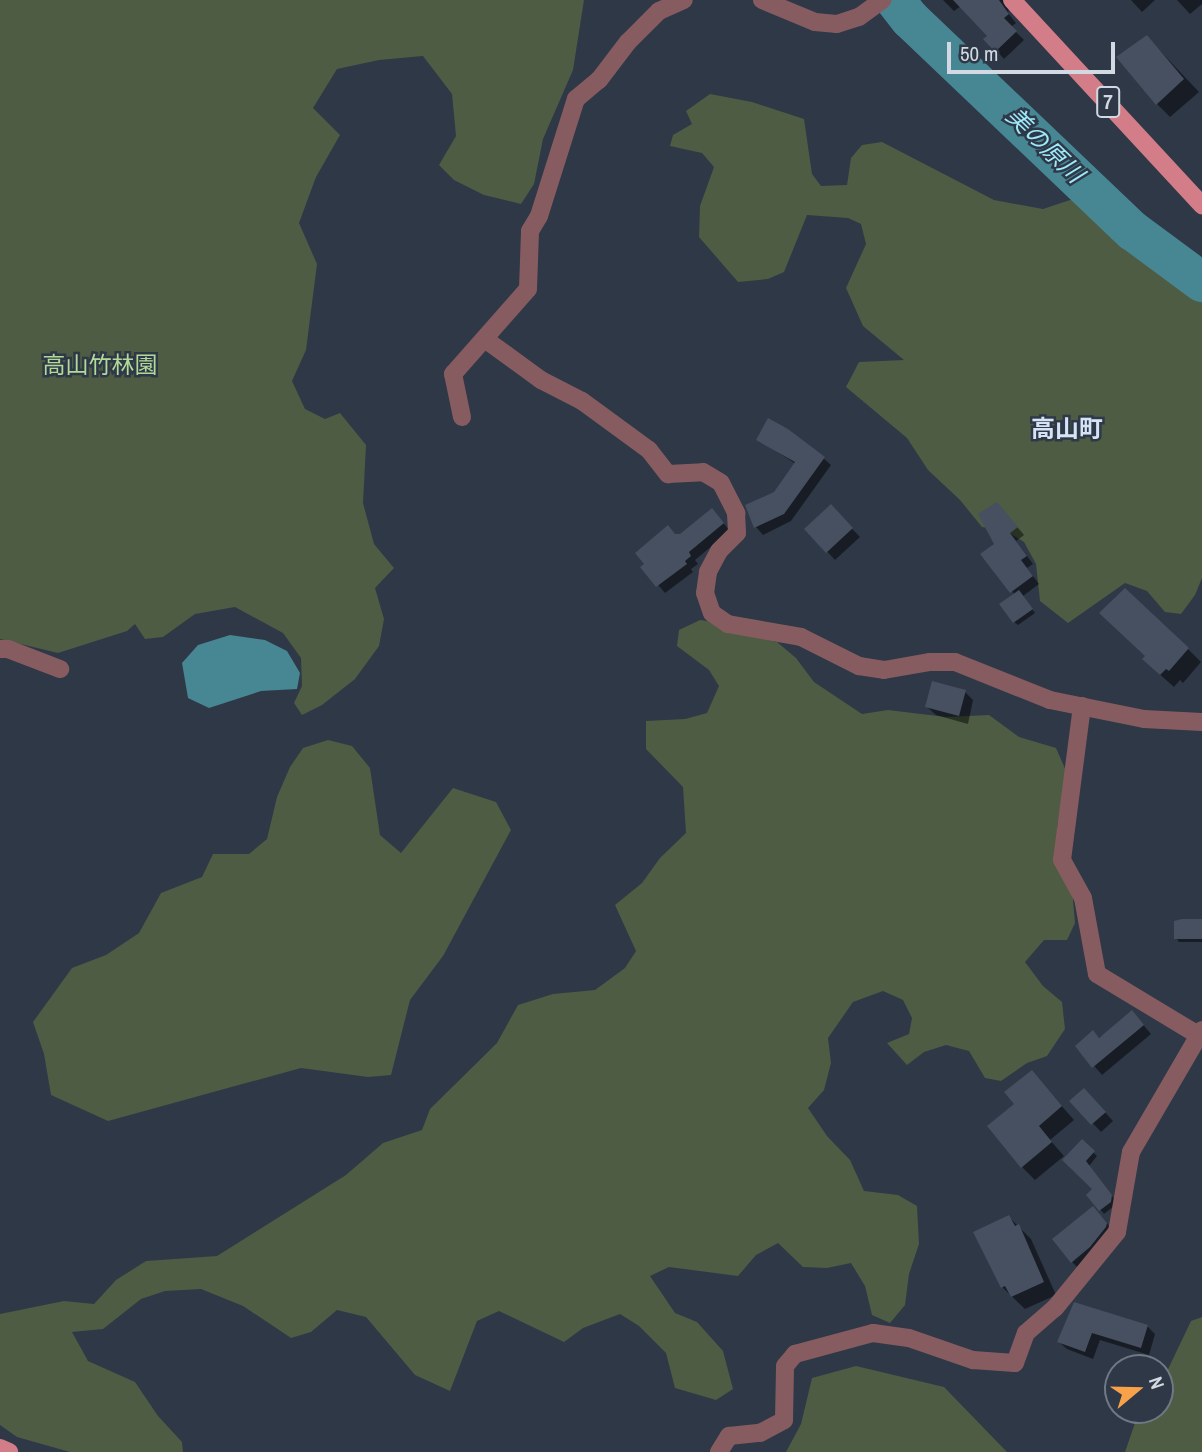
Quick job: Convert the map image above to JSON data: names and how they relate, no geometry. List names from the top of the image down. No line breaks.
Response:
{"streets":{"main road":["7"]},"districts":["高山町"],"water":["美の原川"],"parks":["高山竹林園"],"scale_bar":"50 m","north":"right"}
